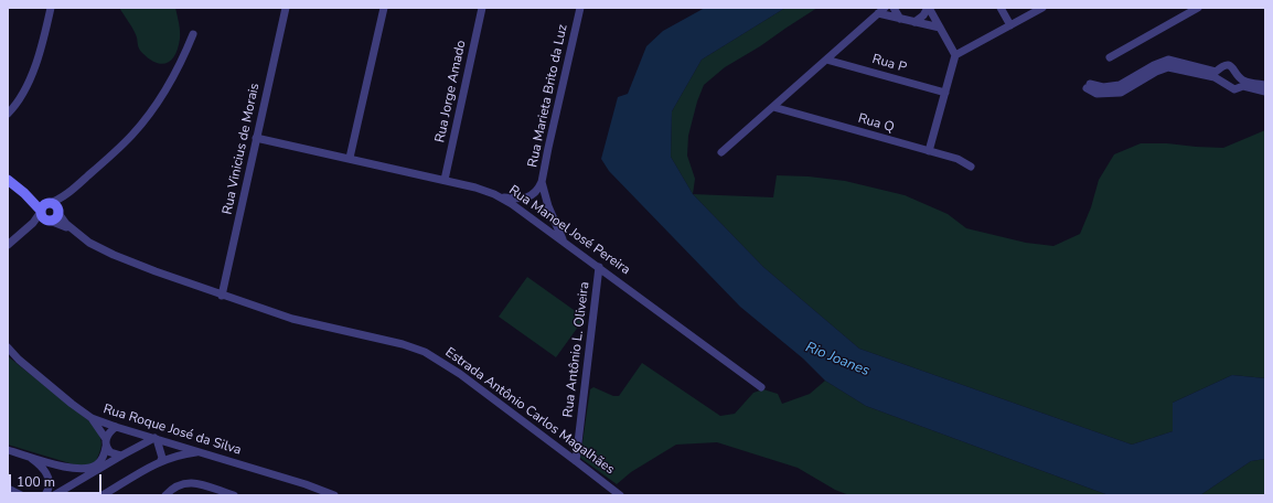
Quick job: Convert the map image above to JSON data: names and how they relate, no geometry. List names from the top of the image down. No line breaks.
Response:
{"streets":{"street":["Rua P","Rua Jorge Amado","Rua Marieta Brito da Luz","Rua Q","Rua Vinicius de Morais","Rua Manoel José Pereira","Rua Antônio L. Oliveira","Estrada Antônio Carlos Magalhães","Rua Roque José da Silva"]},"crossings":[["Rua Jorge Amado","Rua Manoel José Pereira"],["Rua Marieta Brito da Luz","Rua Manoel José Pereira"],["Rua Vinicius de Morais","Rua Manoel José Pereira"],["Rua Vinicius de Morais","Estrada Antônio Carlos Magalhães"],["Rua Manoel José Pereira","Rua Antônio L. Oliveira"],["Rua Antônio L. Oliveira","Estrada Antônio Carlos Magalhães"]],"water":["Rio Joanes"],"scale_bar":"100 m"}
